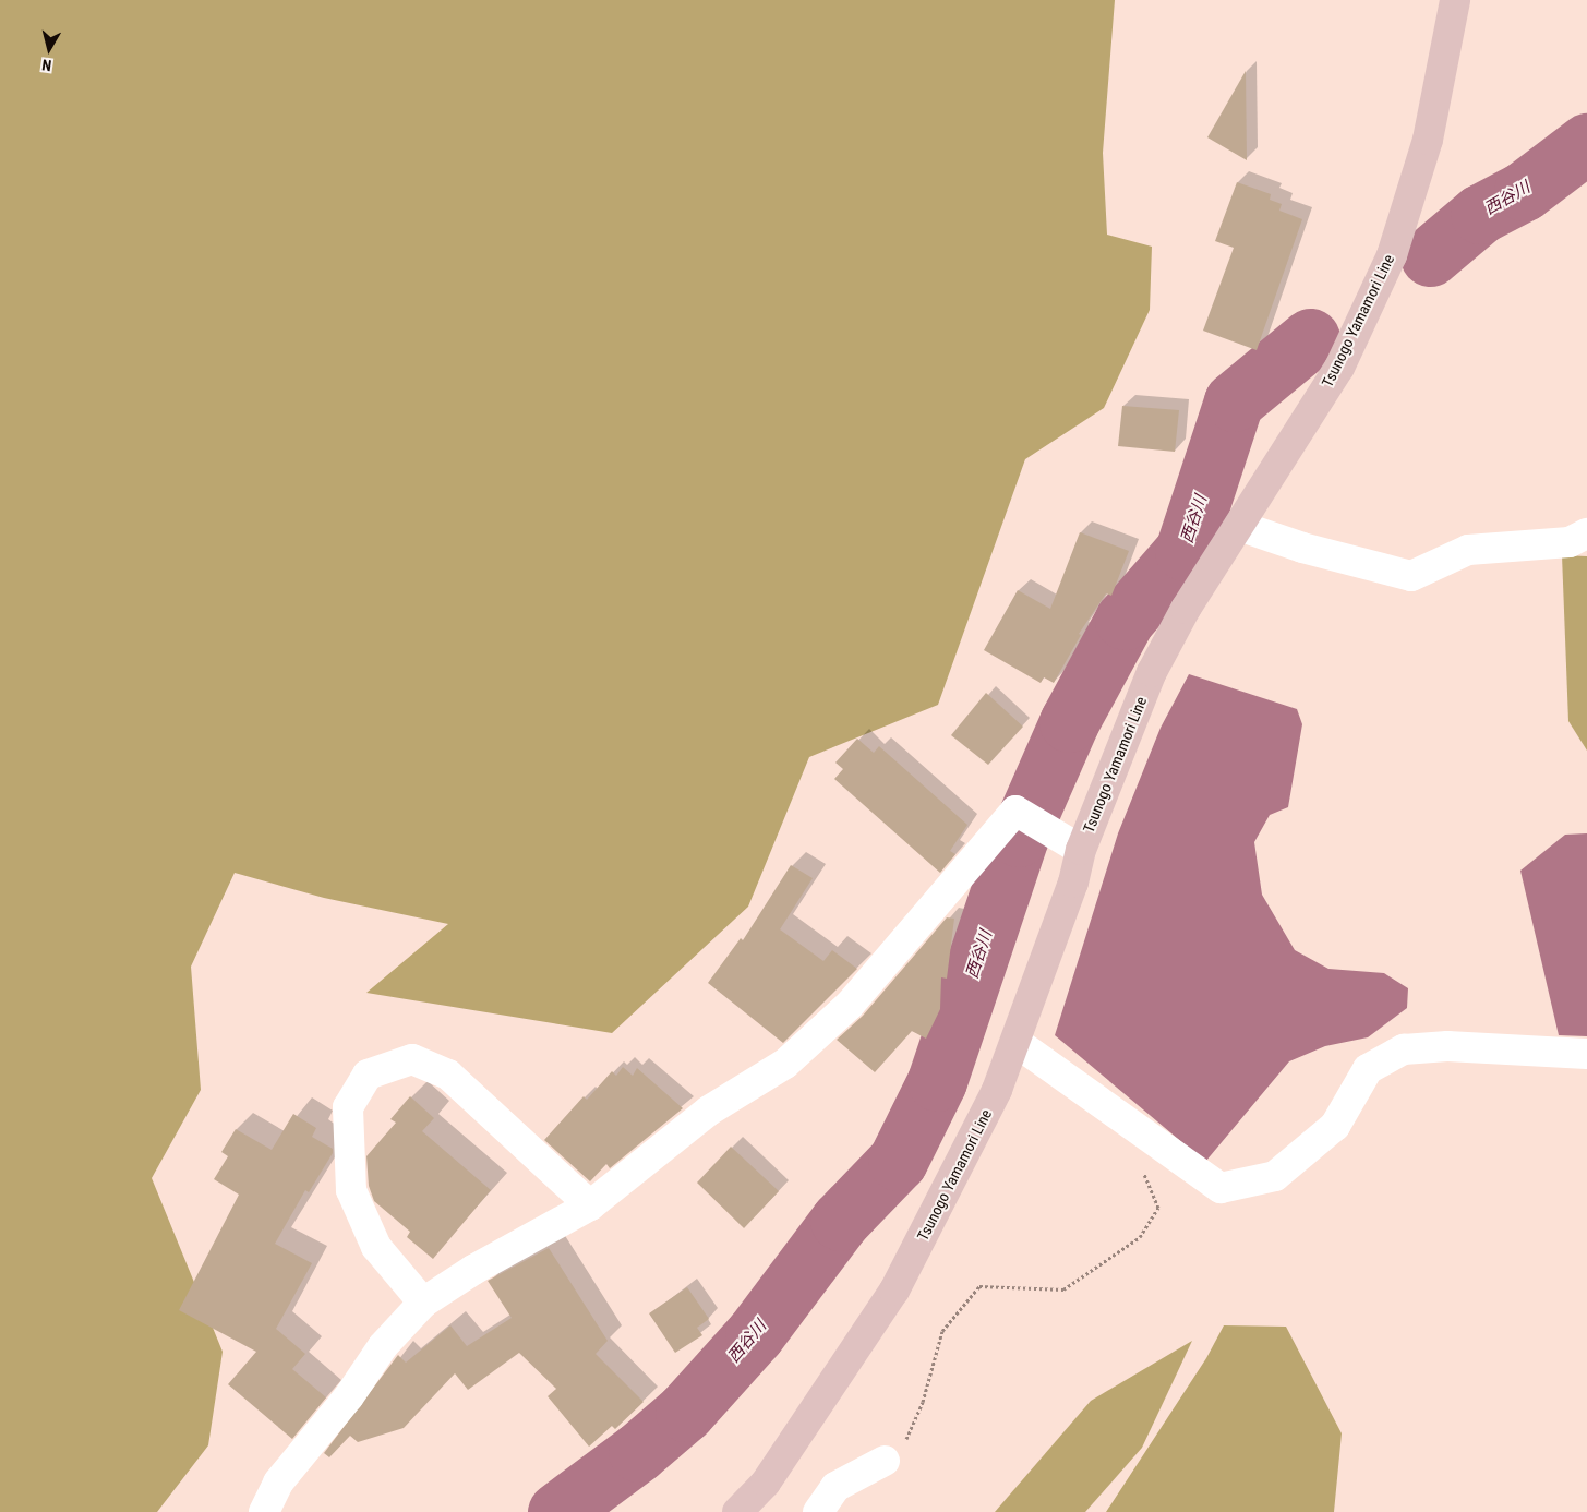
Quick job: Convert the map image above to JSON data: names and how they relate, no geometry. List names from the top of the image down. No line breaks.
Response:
{"streets":{"main road":["Tsunogo Yamamori Line"]},"water":["西谷川"],"north":"bottom"}
